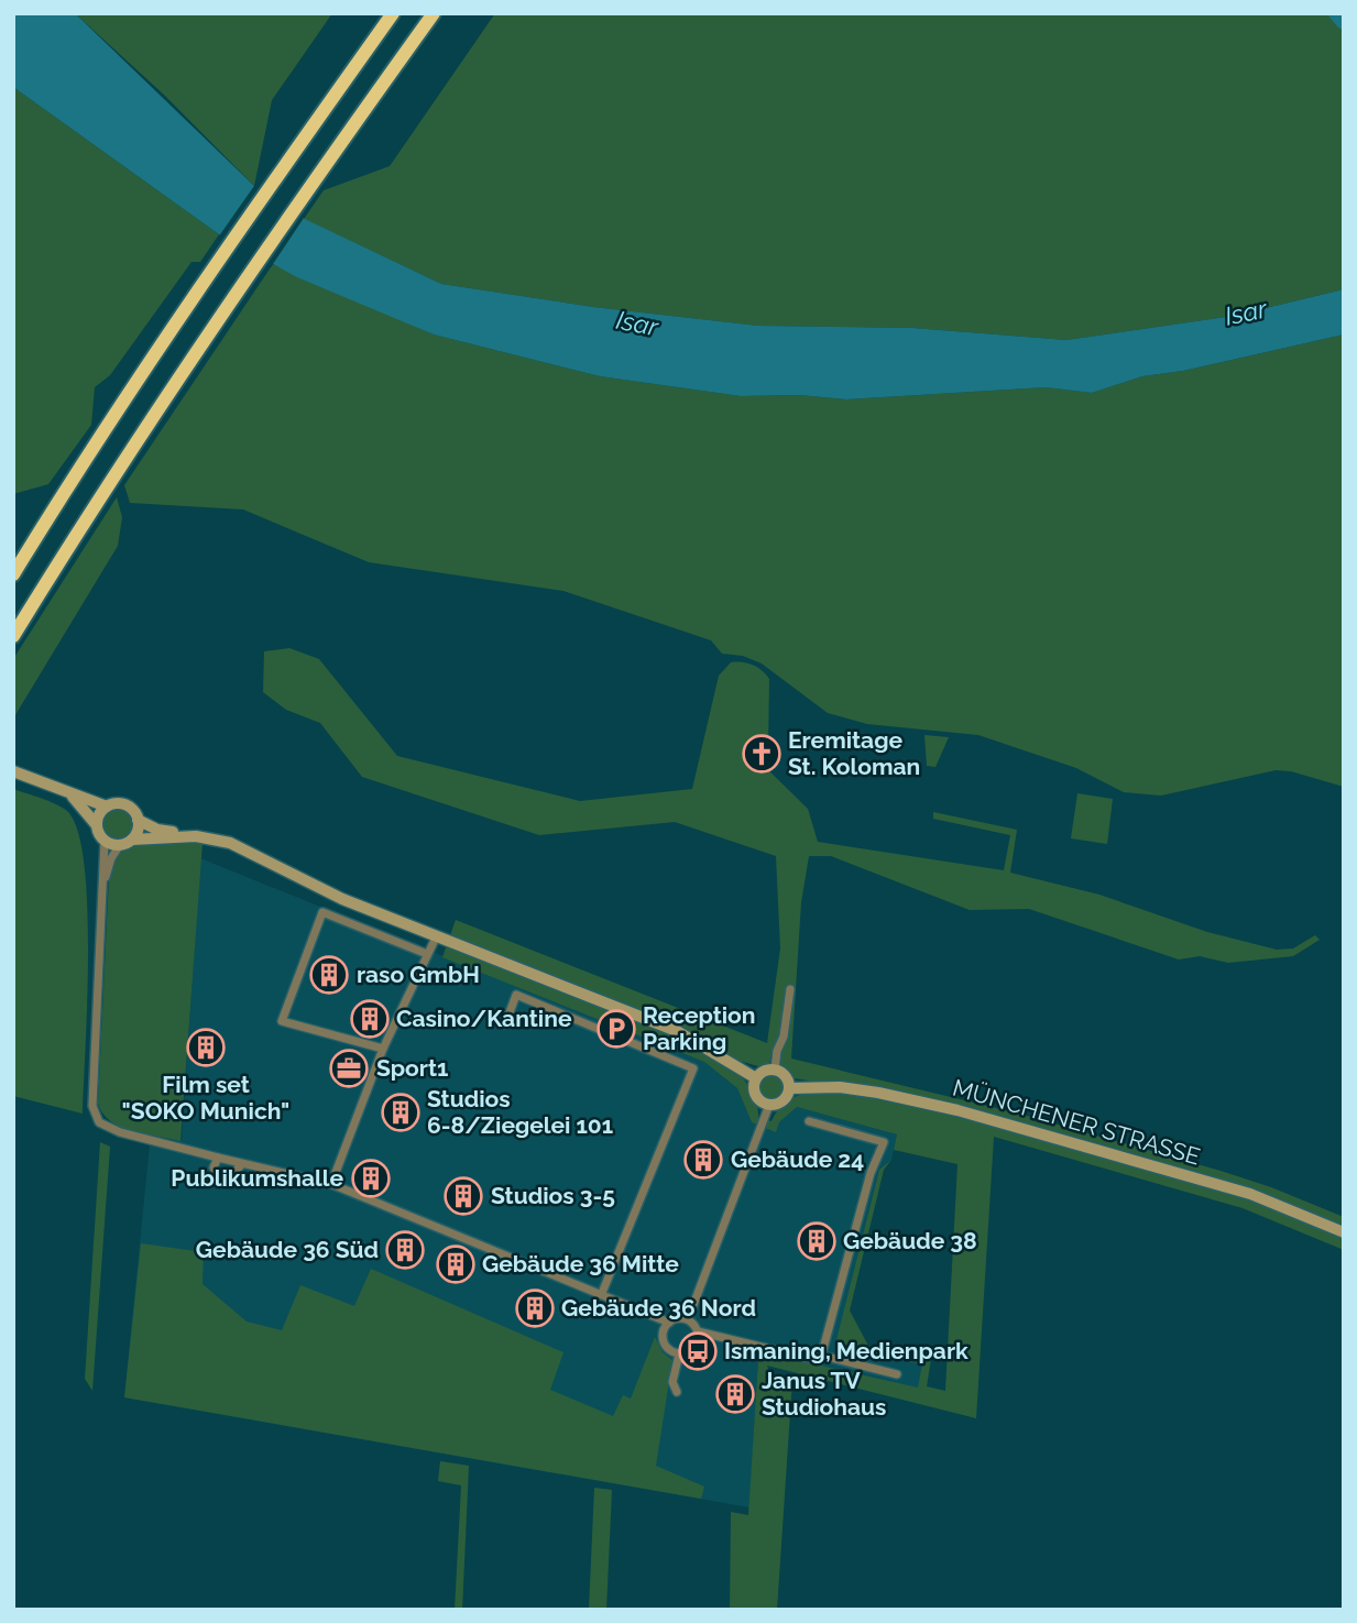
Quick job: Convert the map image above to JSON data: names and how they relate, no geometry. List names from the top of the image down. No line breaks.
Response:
{"streets":{"main road":["MÜNCHENER STRASSE"]},"water":["Isar"],"places":{"church":["Eremitage St. Koloman"],"building":["raso GmbH","Casino/Kantine","Film set \"SOKO Munich\"","Studios 6-8/Ziegelei 101","Gebäude 24","Publikumshalle","Studios 3-5","Gebäude 38","Gebäude 36 Süd","Gebäude 36 Mitte","Gebäude 36 Nord","Janus TV Studiohaus"],"parking":["Reception Parking"],"office":["Sport1"],"bus stop":["Ismaning, Medienpark"]}}
